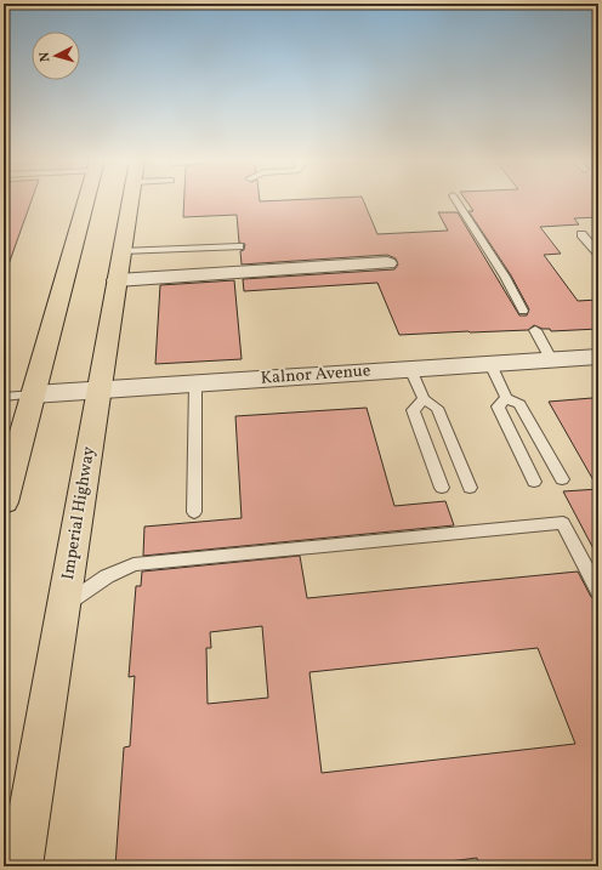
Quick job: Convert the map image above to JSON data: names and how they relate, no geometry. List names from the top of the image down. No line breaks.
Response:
{"streets":{"main road":["Imperial Highway"],"street":["Kalnor Avenue"]},"crossings":[["Kalnor Avenue","Imperial Highway"]],"north":"left"}
